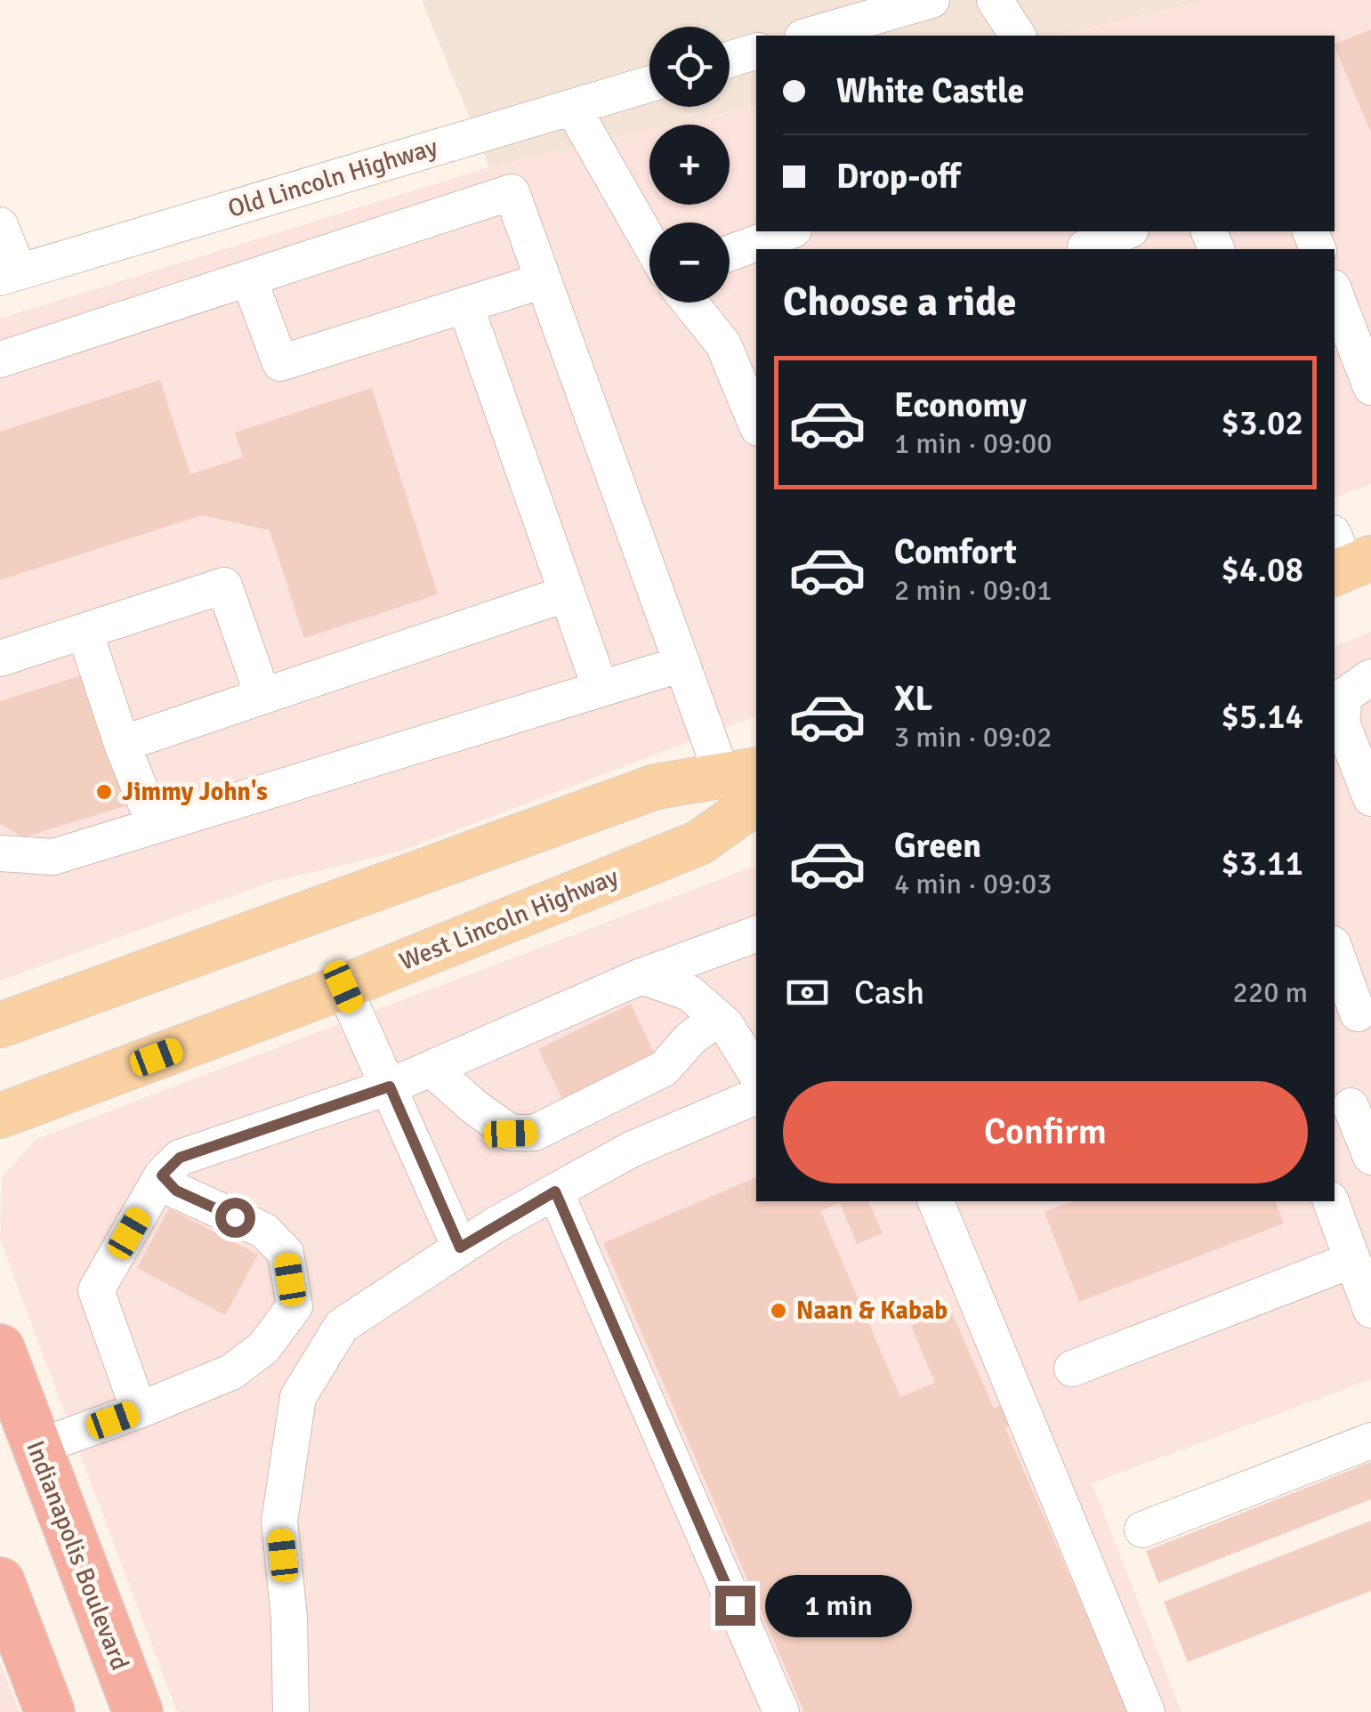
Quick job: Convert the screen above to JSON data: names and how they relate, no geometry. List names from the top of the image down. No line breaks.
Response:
{"streets":{"highway":["Indianapolis Boulevard"],"main road":["West Lincoln Highway"],"street":["Old Lincoln Highway"]},"places":["Jimmy John's","Naan & Kabab"],"page":{"map_buttons":["+","−"],"banner":["White Castle","Drop-off"],"heading":"Choose a ride","list":[{"name":"Economy","note":"1 min · 09:00","value":"$3.02"},{"name":"Comfort","note":"2 min · 09:01","value":"$4.08"},{"name":"XL","note":"3 min · 09:02","value":"$5.14"},{"name":"Green","note":"4 min · 09:03","value":"$3.11"}],"pay":["Cash","220 m"],"buttons":"Confirm","bubble":"1 min"}}
